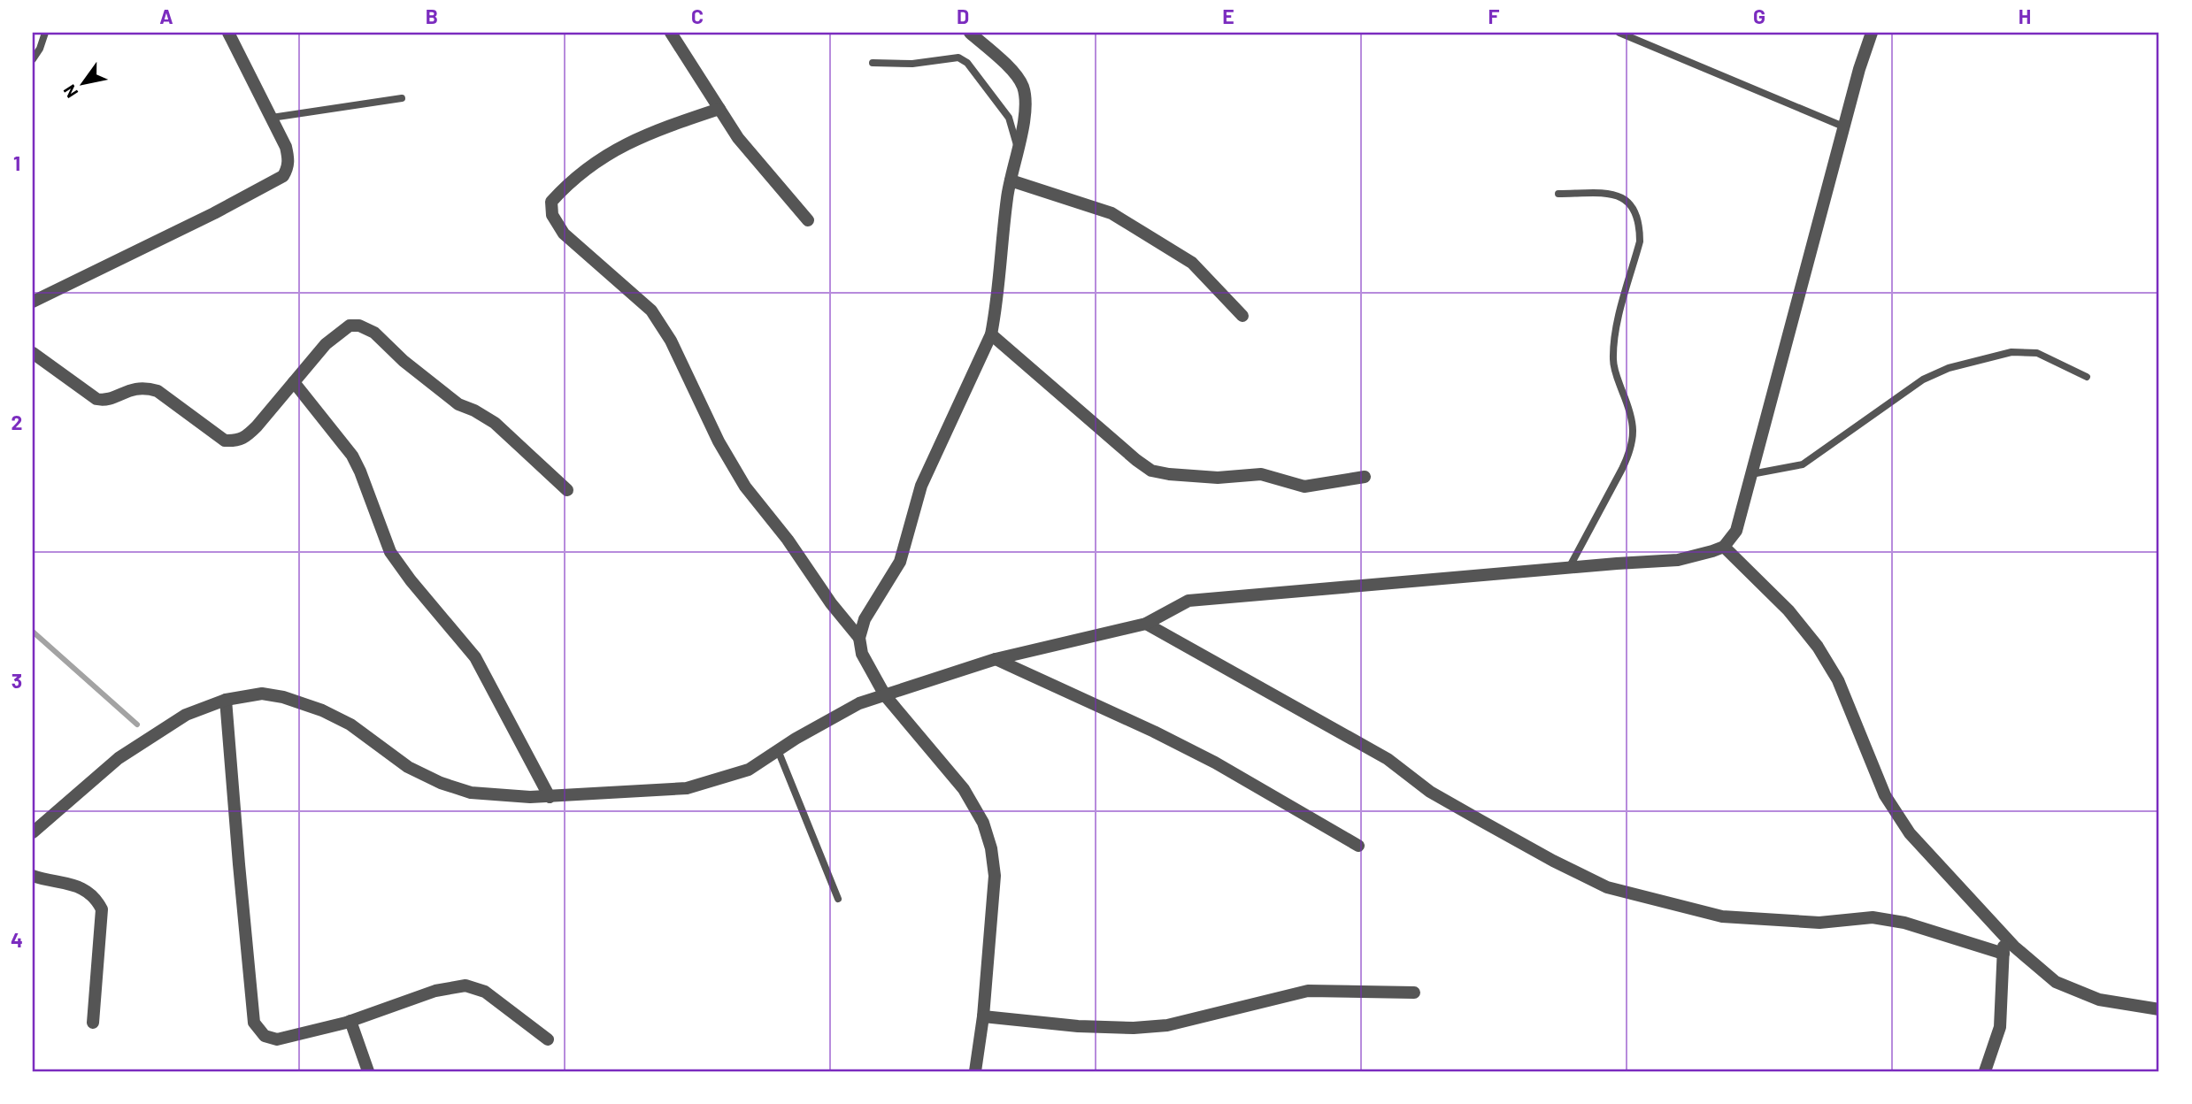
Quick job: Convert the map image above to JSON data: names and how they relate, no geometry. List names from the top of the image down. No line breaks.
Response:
{"north":"bottom left","grid":{"columns":["A","B","C","D","E","F","G","H"],"rows":["1","2","3","4"]}}
